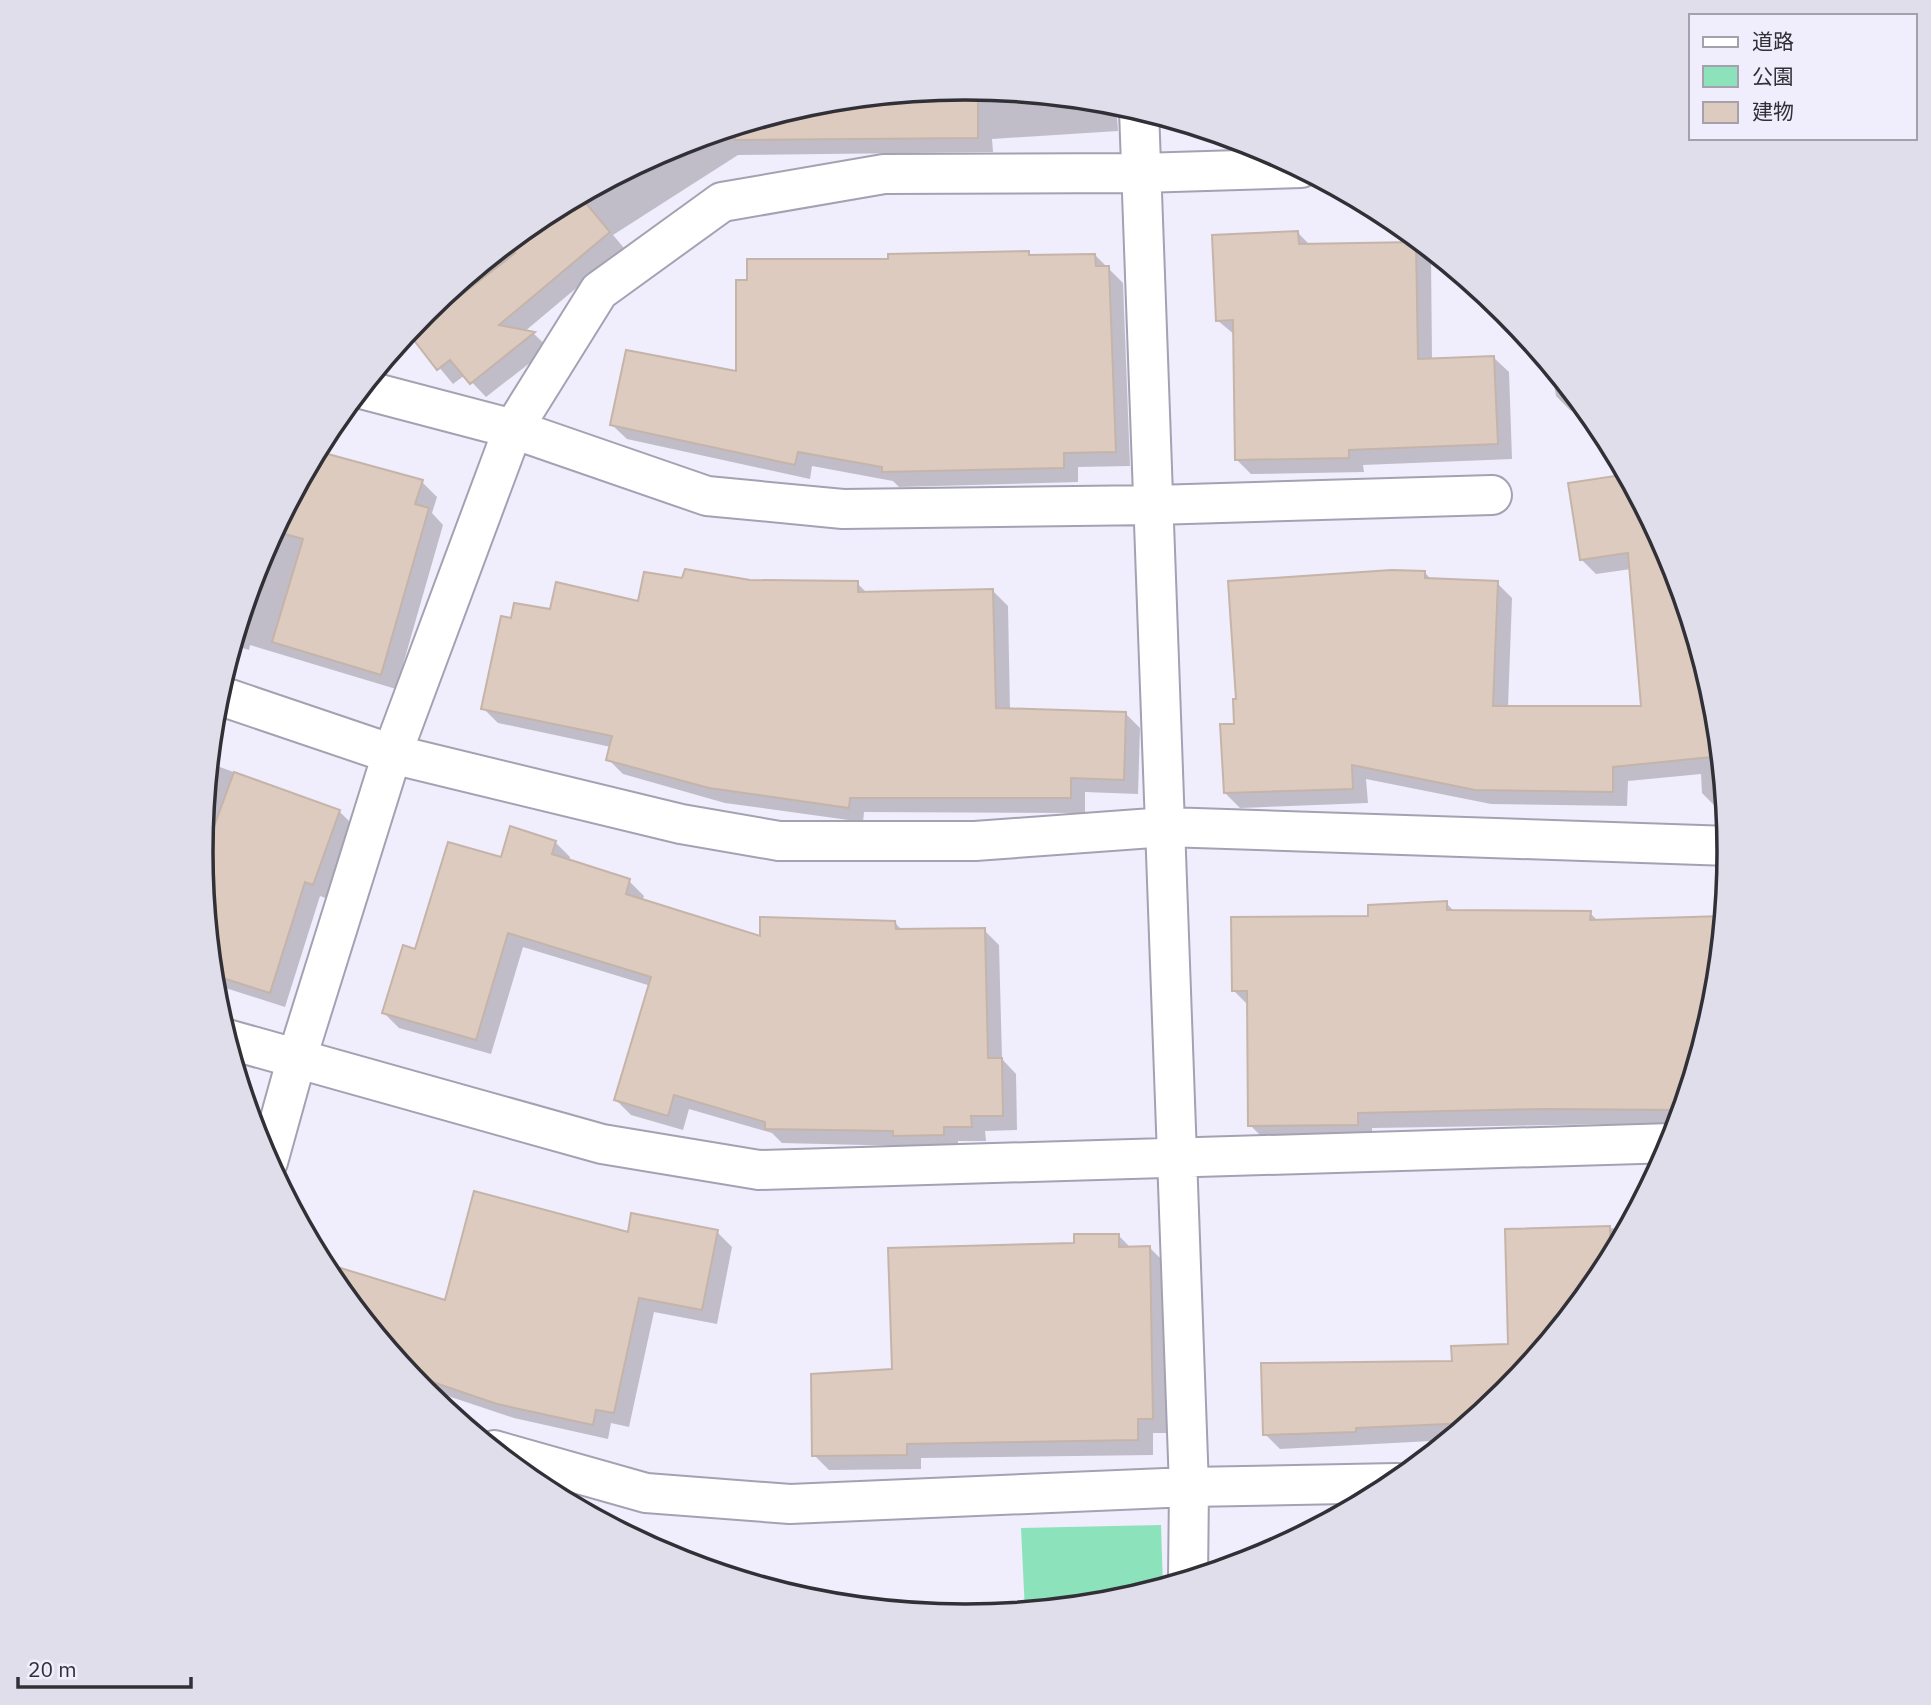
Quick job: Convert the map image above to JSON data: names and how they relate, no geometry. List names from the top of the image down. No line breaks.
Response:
{"legend":["道路","公園","建物"],"scale_bar":"20 m"}
